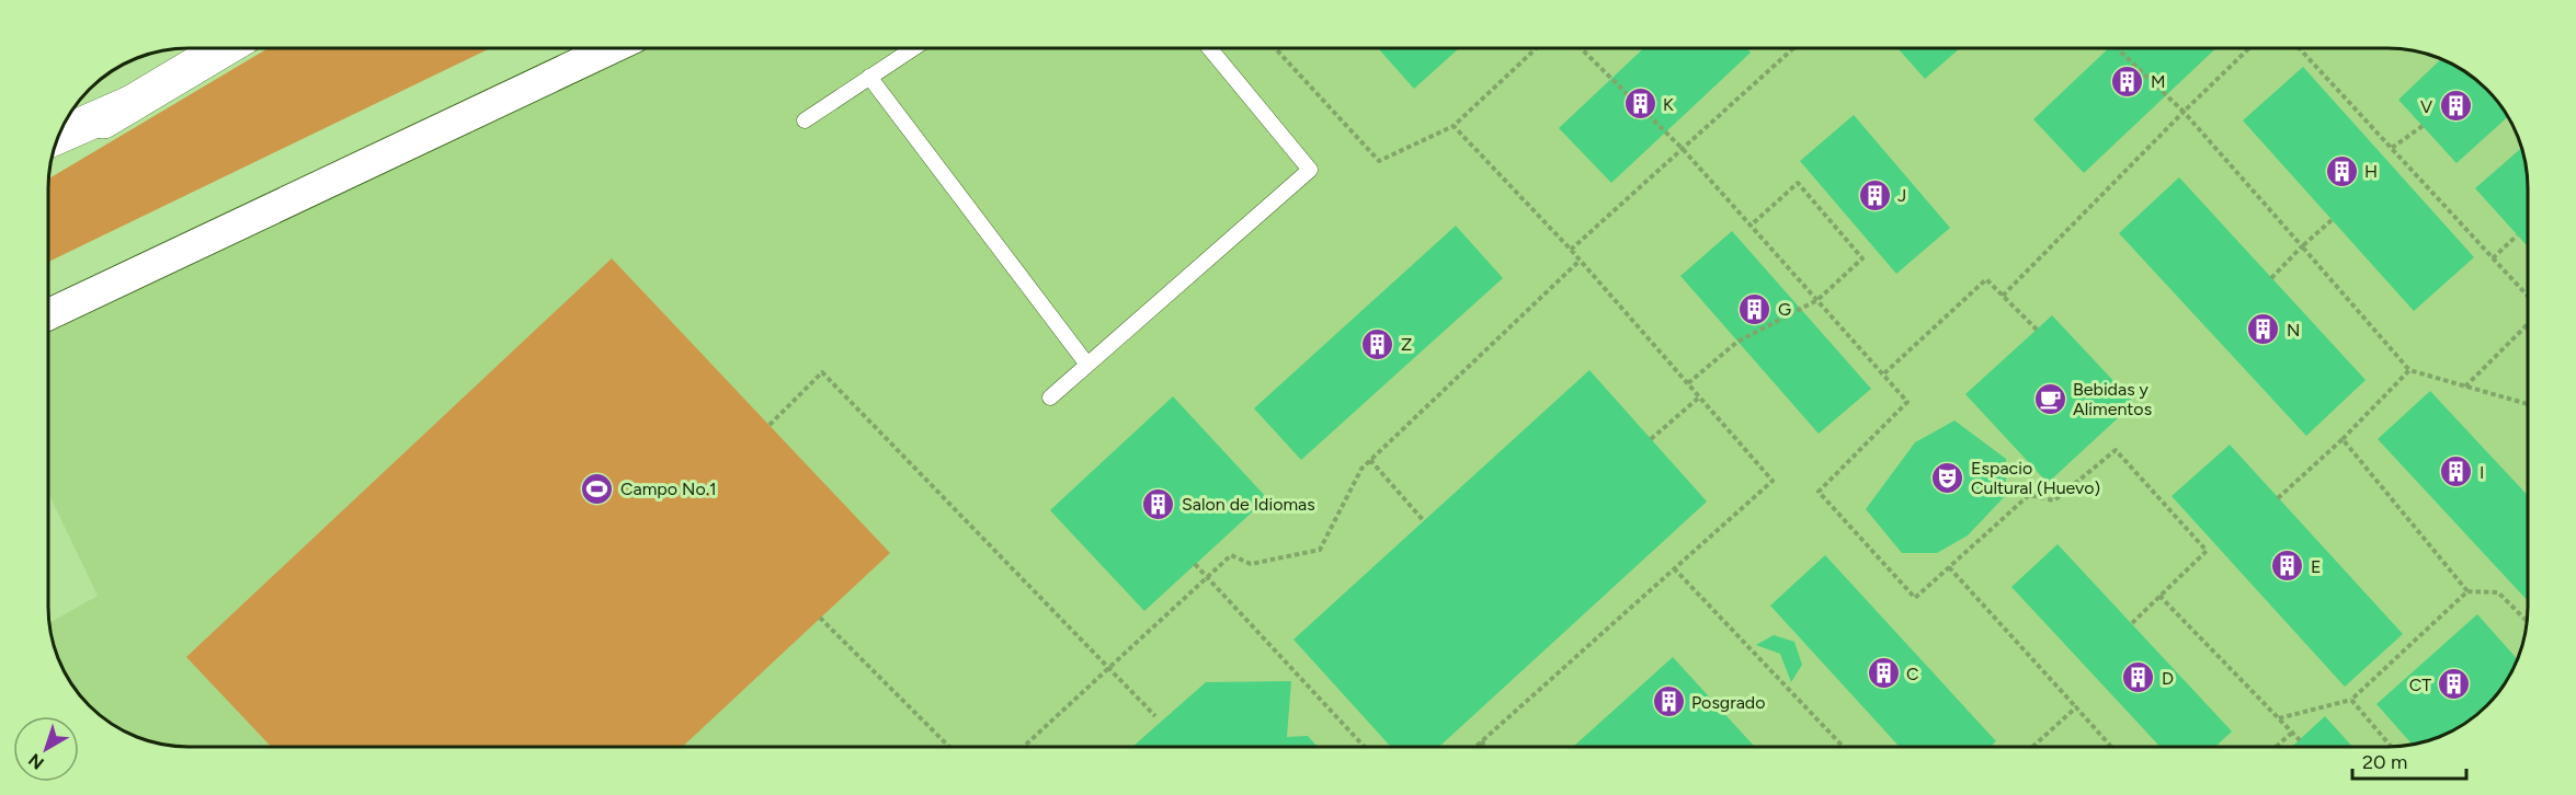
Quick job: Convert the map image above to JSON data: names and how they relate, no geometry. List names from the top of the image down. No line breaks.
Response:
{"places":{"building":["M","K","V","H","J","G","N","Z","I","Salon de Idiomas","E","C","D","CT","Posgrado"],"cafe":["Bebidas y Alimentos"],"theatre":["Espacio Cultural (Huevo)"],"sports":["Campo No.1"]},"scale_bar":"20 m","north":"bottom left"}
